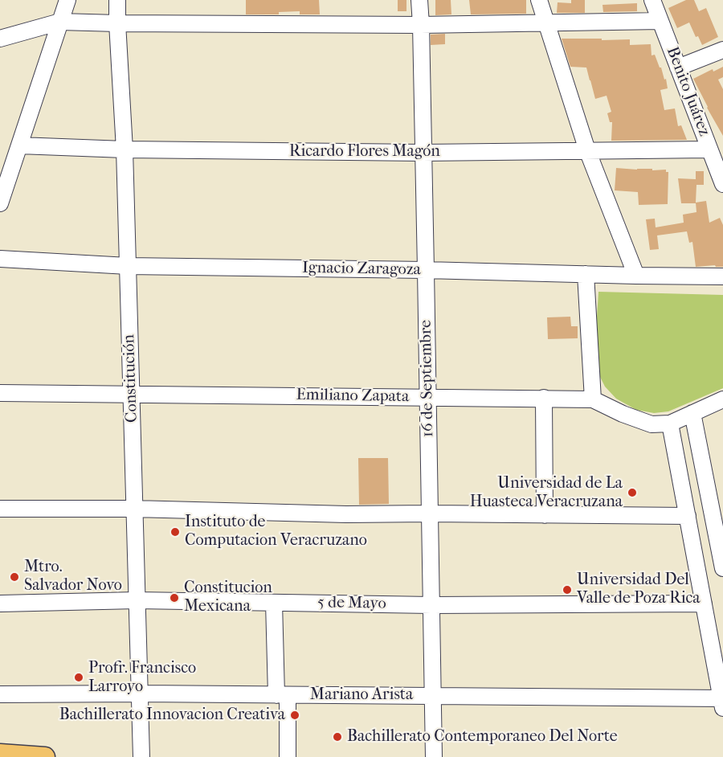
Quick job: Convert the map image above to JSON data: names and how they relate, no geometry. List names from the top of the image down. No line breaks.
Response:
{"streets":{"street":["Benito Juárez","Ricardo Flores Magón","Ignacio Zaragoza","Constitución","16 de Septiembre","Emiliano Zapata","5 de Mayo","Mariano Arista"]},"crossings":[["Benito Juárez","Ricardo Flores Magón"],["Ricardo Flores Magón","Constitución"],["Ricardo Flores Magón","16 de Septiembre"],["Ignacio Zaragoza","Constitución"],["Ignacio Zaragoza","16 de Septiembre"],["Constitución","Emiliano Zapata"],["Constitución","5 de Mayo"],["Constitución","Mariano Arista"],["16 de Septiembre","Emiliano Zapata"],["16 de Septiembre","5 de Mayo"],["16 de Septiembre","Mariano Arista"]],"places":["Universidad de La Huasteca Veracruzana","Instituto de Computacion Veracruzano","Mtro. Salvador Novo","Universidad Del Valle de Poza Rica","Constitucion Mexicana","Profr. Francisco Larroyo","Bachillerato Innovacion Creativa","Bachillerato Contemporaneo Del Norte"]}
